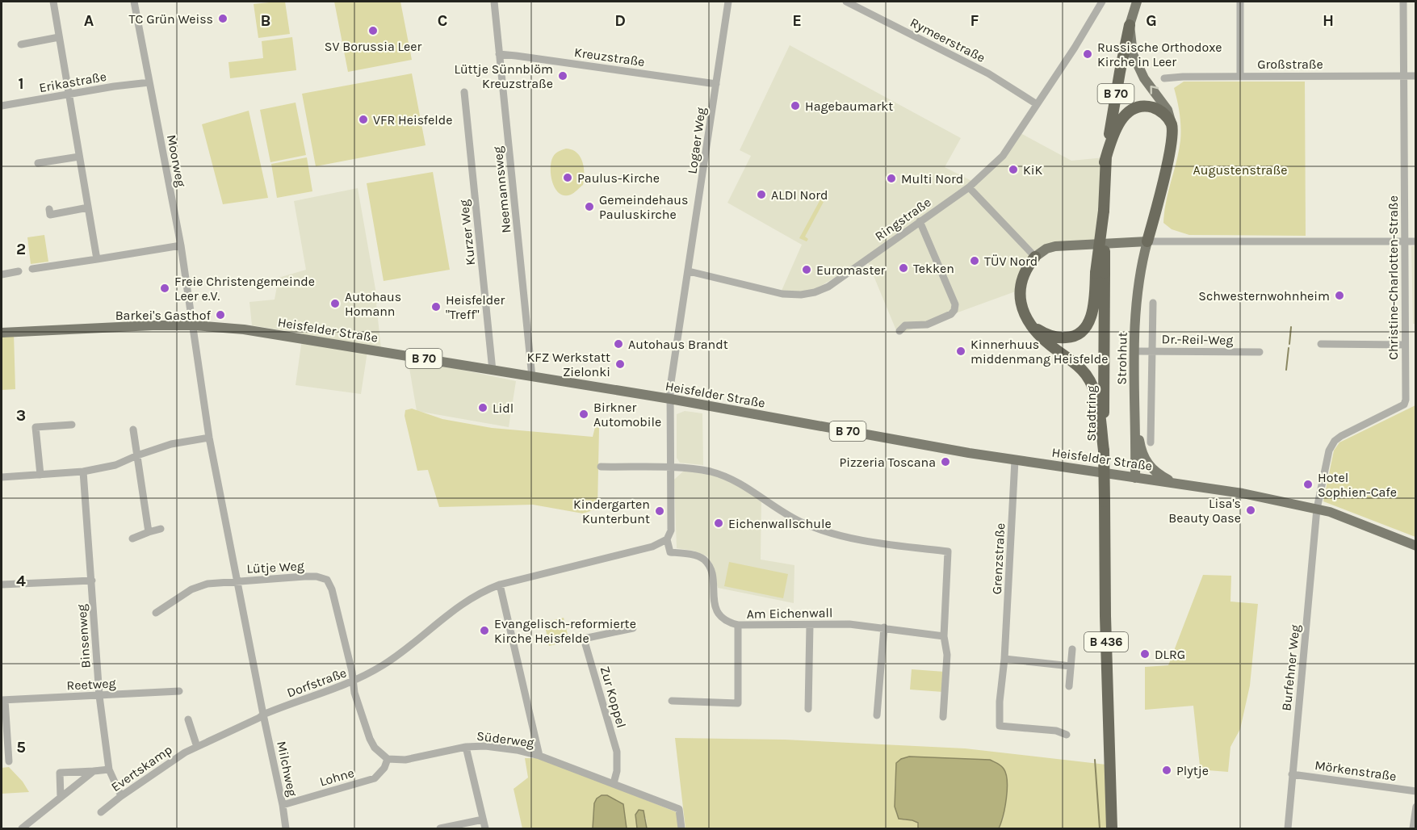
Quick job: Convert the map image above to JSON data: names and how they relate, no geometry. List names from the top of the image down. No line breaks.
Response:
{"streets":{"highway":["B 70","Stadtring","B 436"],"main road":["Heisfelder Straße","Strohhut"],"street":["Rymeerstraße","Kreuzstraße","Großstraße","Erikastraße","Logaer Weg","Moorweg","Neemannsweg","Ringstraße","Kurzer Weg","Christine-Charlotten-Straße","Dr.-Reil-Weg","Grenzstraße","Lütje Weg","Am Eichenwall","Binsenweg","Burfehner Weg","Dorfstraße","Reetweg","Zur Koppel","Süderweg","Evertskamp","Milchweg","Mörkenstraße","Lohne"]},"crossings":[["Rymeerstraße","Ringstraße"],["Kreuzstraße","Logaer Weg"],["Kreuzstraße","Neemannsweg"],["Großstraße","Christine-Charlotten-Straße"],["Erikastraße","Moorweg"],["B 70","Strohhut"],["B 70","Stadtring"],["Logaer Weg","Ringstraße"],["Logaer Weg","Heisfelder Straße"],["Moorweg","Heisfelder Straße"],["Neemannsweg","Heisfelder Straße"],["Kurzer Weg","Heisfelder Straße"],["Christine-Charlotten-Straße","Heisfelder Straße"],["Christine-Charlotten-Straße","Burfehner Weg"],["Heisfelder Straße","Strohhut"],["Heisfelder Straße","Grenzstraße"],["Heisfelder Straße","Burfehner Weg"],["Dr.-Reil-Weg","Strohhut"],["Lütje Weg","Dorfstraße"],["Am Eichenwall","Dorfstraße"],["Binsenweg","Reetweg"],["Binsenweg","Evertskamp"],["Burfehner Weg","Mörkenstraße"],["Dorfstraße","Evertskamp"],["Dorfstraße","Milchweg"],["Zur Koppel","Süderweg"],["Süderweg","Lohne"],["Evertskamp","Milchweg"],["Milchweg","Lohne"]],"parks":["Augustenstraße"],"places":["TC Grün Weiss","SV Borussia Leer","Russische Orthodoxe Kirche in Leer","Lüttje Sünnblöm Kreuzstraße","Hagebaumarkt","VFR Heisfelde","KiK","Paulus-Kirche","Multi Nord","ALDI Nord","Gemeindehaus Pauluskirche","TÜV Nord","Tekken","Euromaster","Freie Christengemeinde Leer e.V.","Schwesternwohnheim","Autohaus Homann","Heisfelder \"Treff\"","Barkei's Gasthof","Autohaus Brandt","Kinnerhuus middenmang Heisfelde","KFZ Werkstatt Zielonki","Lidl","Birkner Automobile","Pizzeria Toscana","Hotel Sophien-Cafe","Lisa's Beauty Oase","Kindergarten Kunterbunt","Eichenwallschule","Evangelisch-reformierte Kirche Heisfelde","DLRG","Plytje"],"grid":{"columns":["A","B","C","D","E","F","G","H"],"rows":["1","2","3","4","5"]}}
